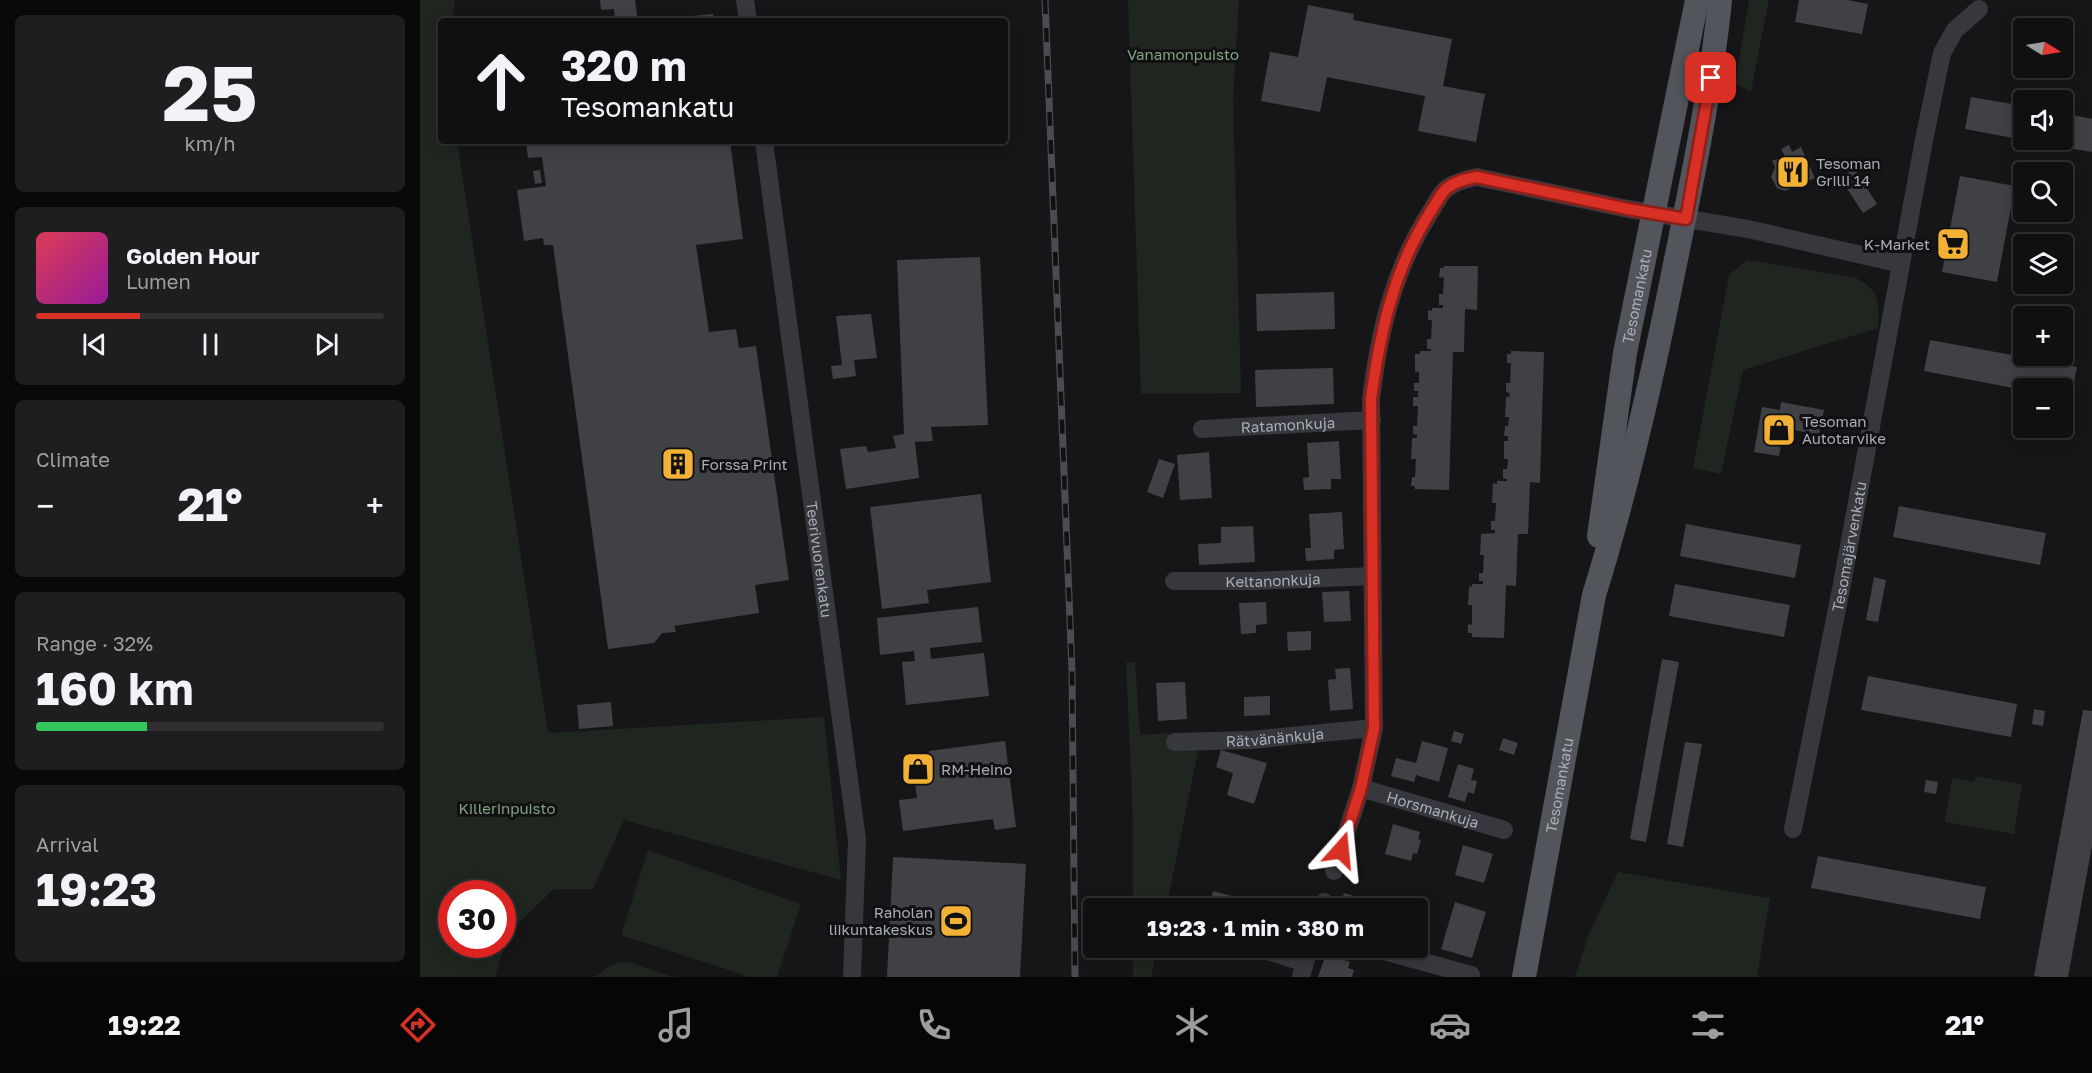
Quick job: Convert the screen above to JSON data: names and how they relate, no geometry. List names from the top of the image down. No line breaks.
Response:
{"streets":{"main road":["Tesomankatu"],"street":["Ratamonkuja","Tesomajärvenkatu","Teerivuorenkatu","Keltanonkuja","Rätvänänkuja","Horsmankuja"]},"parks":["Vanamonpuisto","Killerinpuisto"],"places":{"restaurant":["Tesoman Grilli 14"],"supermarket":["K-Market"],"shop":["Tesoman Autotarvike","RM-Heino"],"building":["Forssa Print"],"sports":["Raholan liikuntakeskus"]},"north":"right","page":{"tile":[["25","km/h"],"Climate",["Range · 32%","160 km"],["Arrival","19:23"]],"map_buttons":["+","−"],"turn":["320 m","Tesomankatu"],"song":["Golden Hour","Lumen"],"heat":["−","21°","+"],"limit":"30","trip":"19:23 · 1 min · 380 m","tabs":["19:22","21°"]}}
